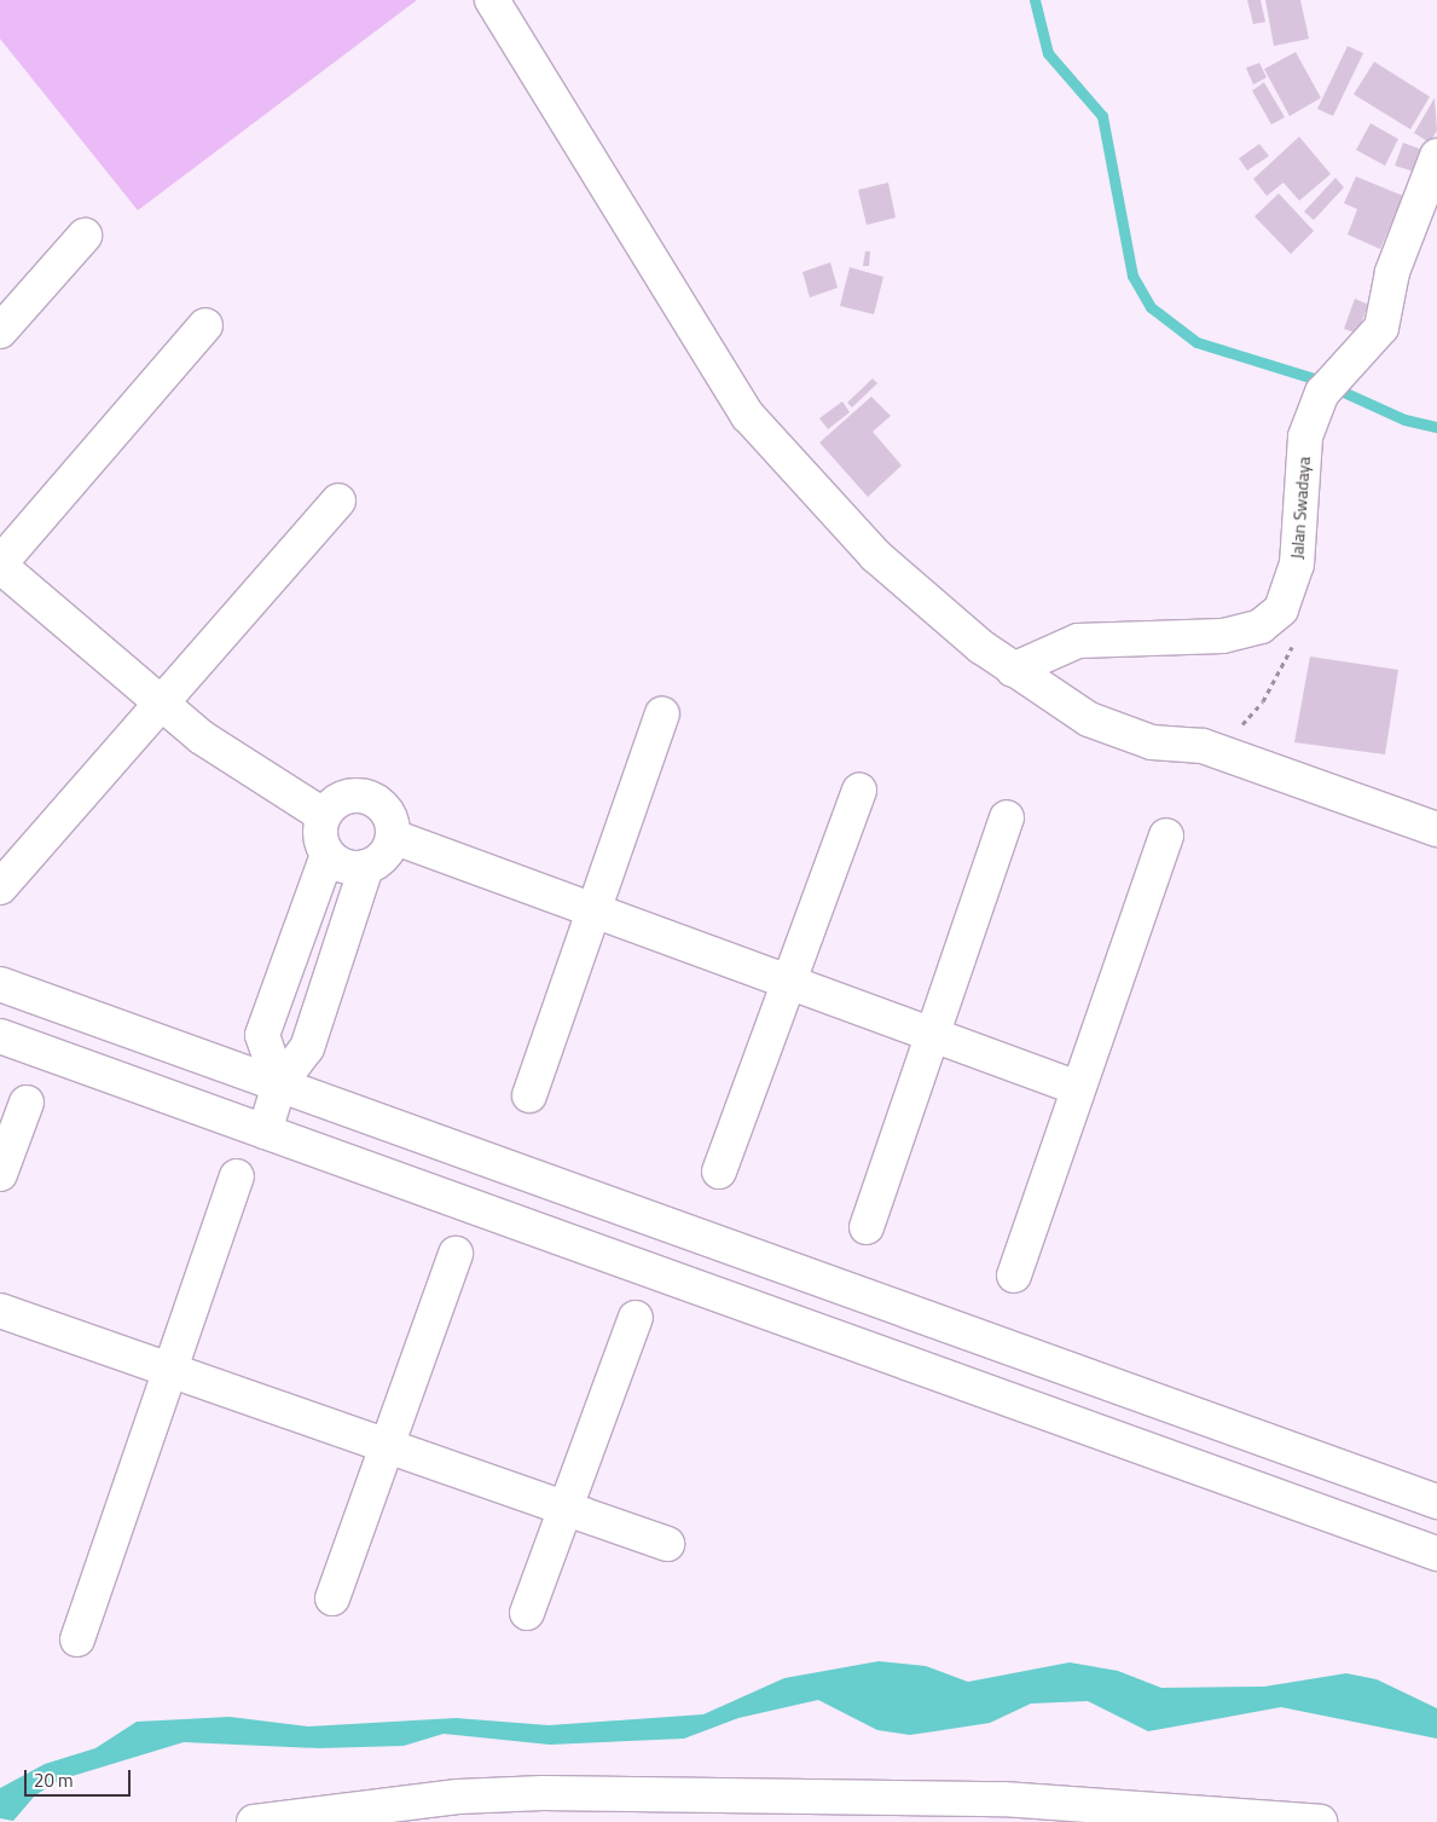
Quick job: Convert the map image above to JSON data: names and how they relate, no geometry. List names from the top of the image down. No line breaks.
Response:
{"streets":{"street":["Jalan Swadaya"]},"scale_bar":"20 m"}
